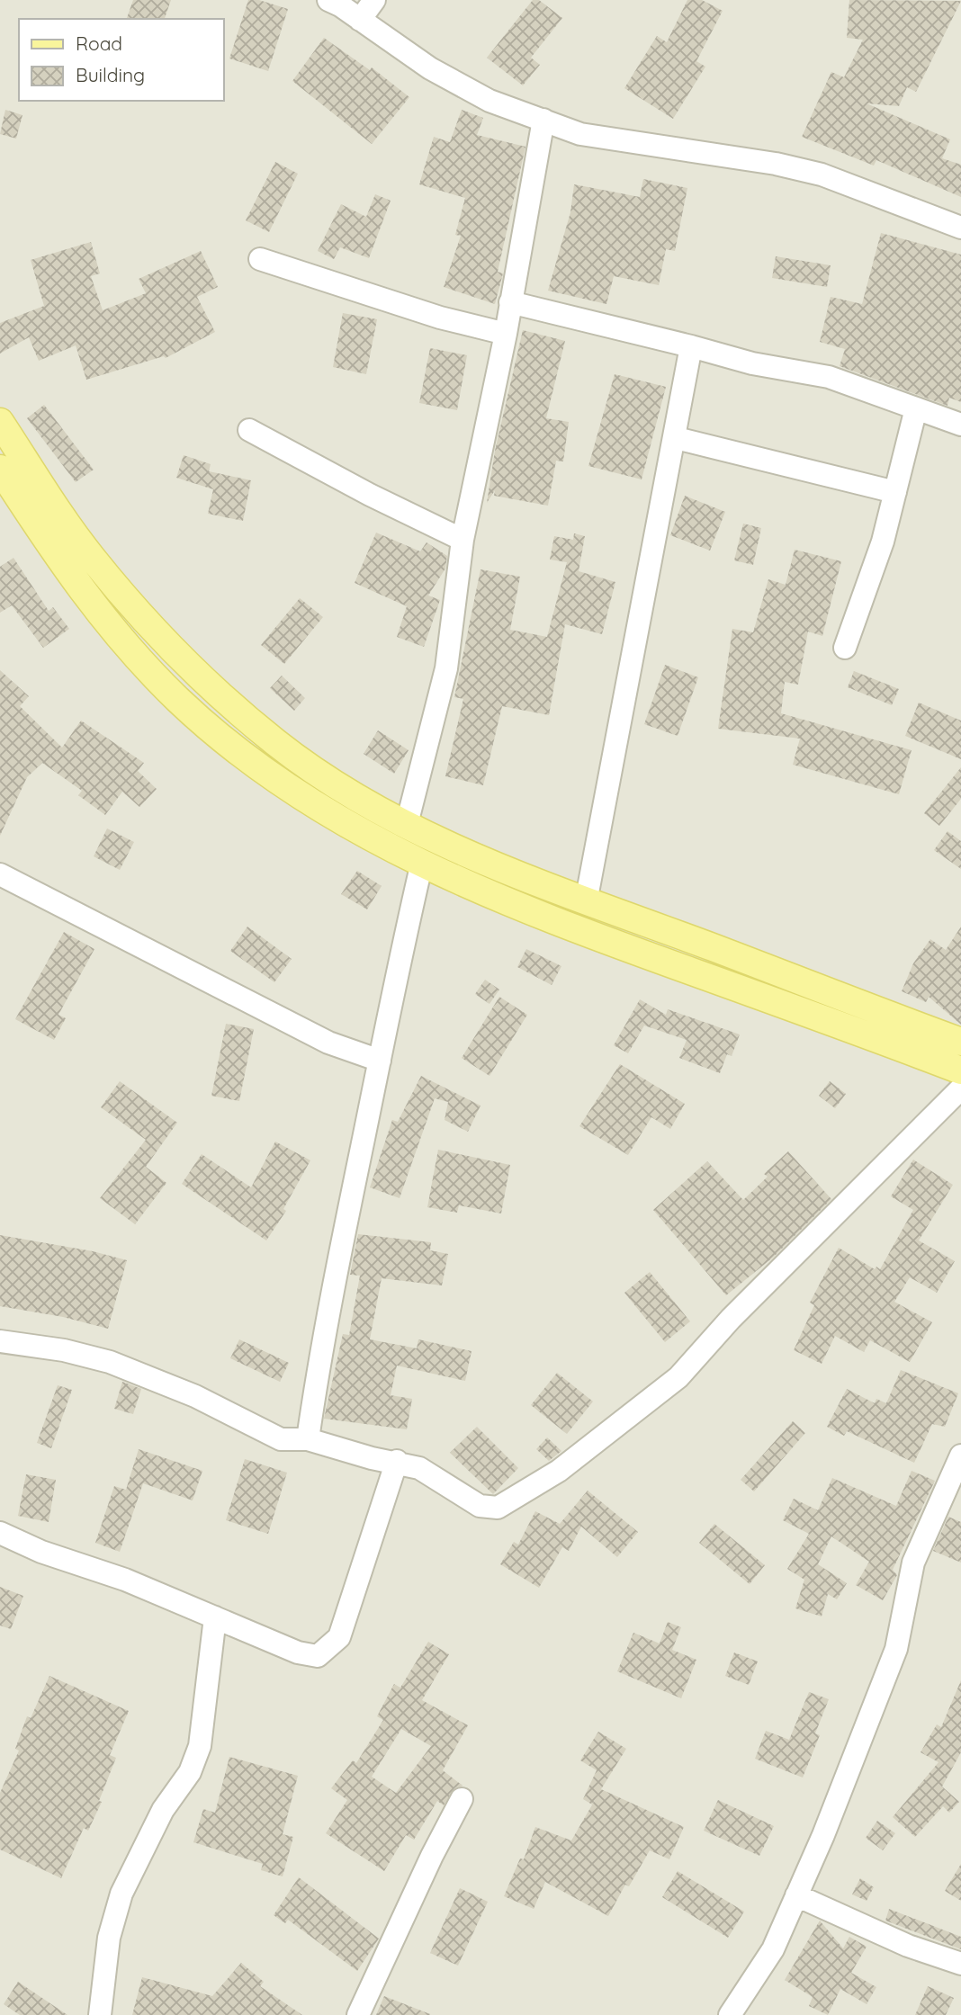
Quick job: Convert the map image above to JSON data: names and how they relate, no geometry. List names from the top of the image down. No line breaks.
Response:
{"legend":["Road","Building"]}
